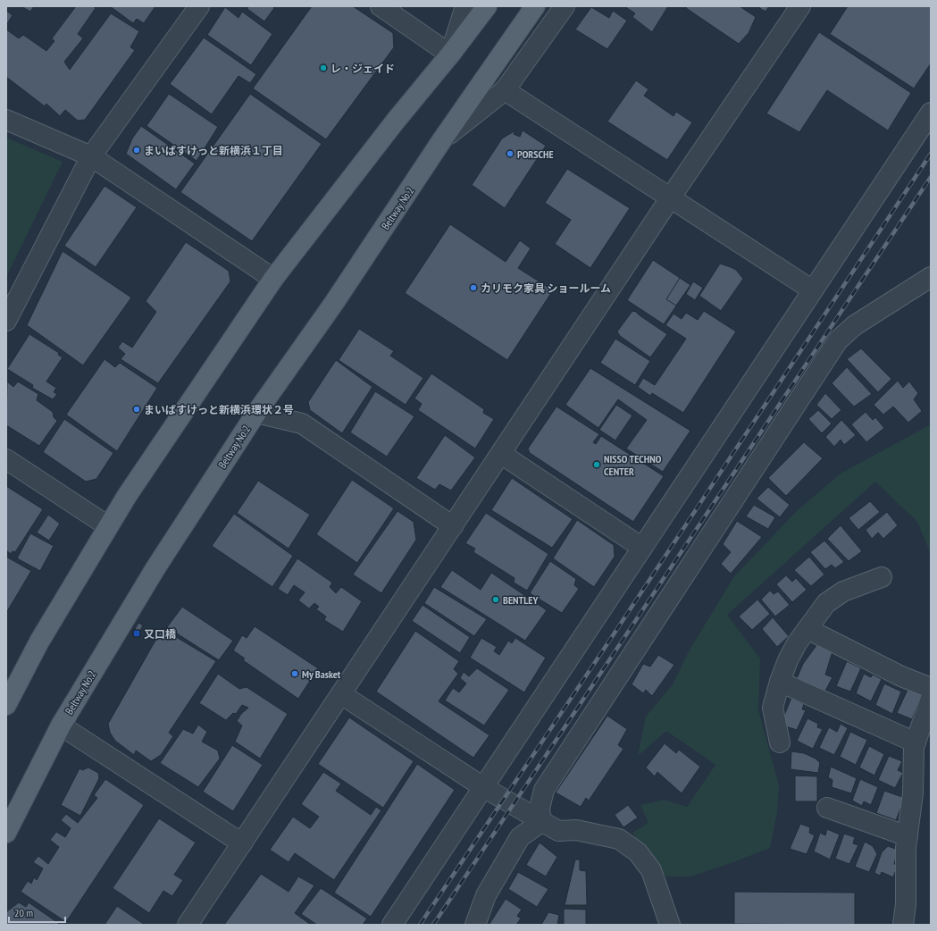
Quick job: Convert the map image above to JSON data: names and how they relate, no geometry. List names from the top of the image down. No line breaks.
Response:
{"streets":{"main road":["Beltway No.2"]},"places":{"other":["レ・ジェイド","まいばすけっと新横浜１丁目","PORSCHE","カリモク家具 ショールーム","まいばすけっと新横浜環状２号","NISSO TECHNO CENTER","BENTLEY","My Basket"],"transit":["又口橋"]},"scale_bar":"20 m"}
